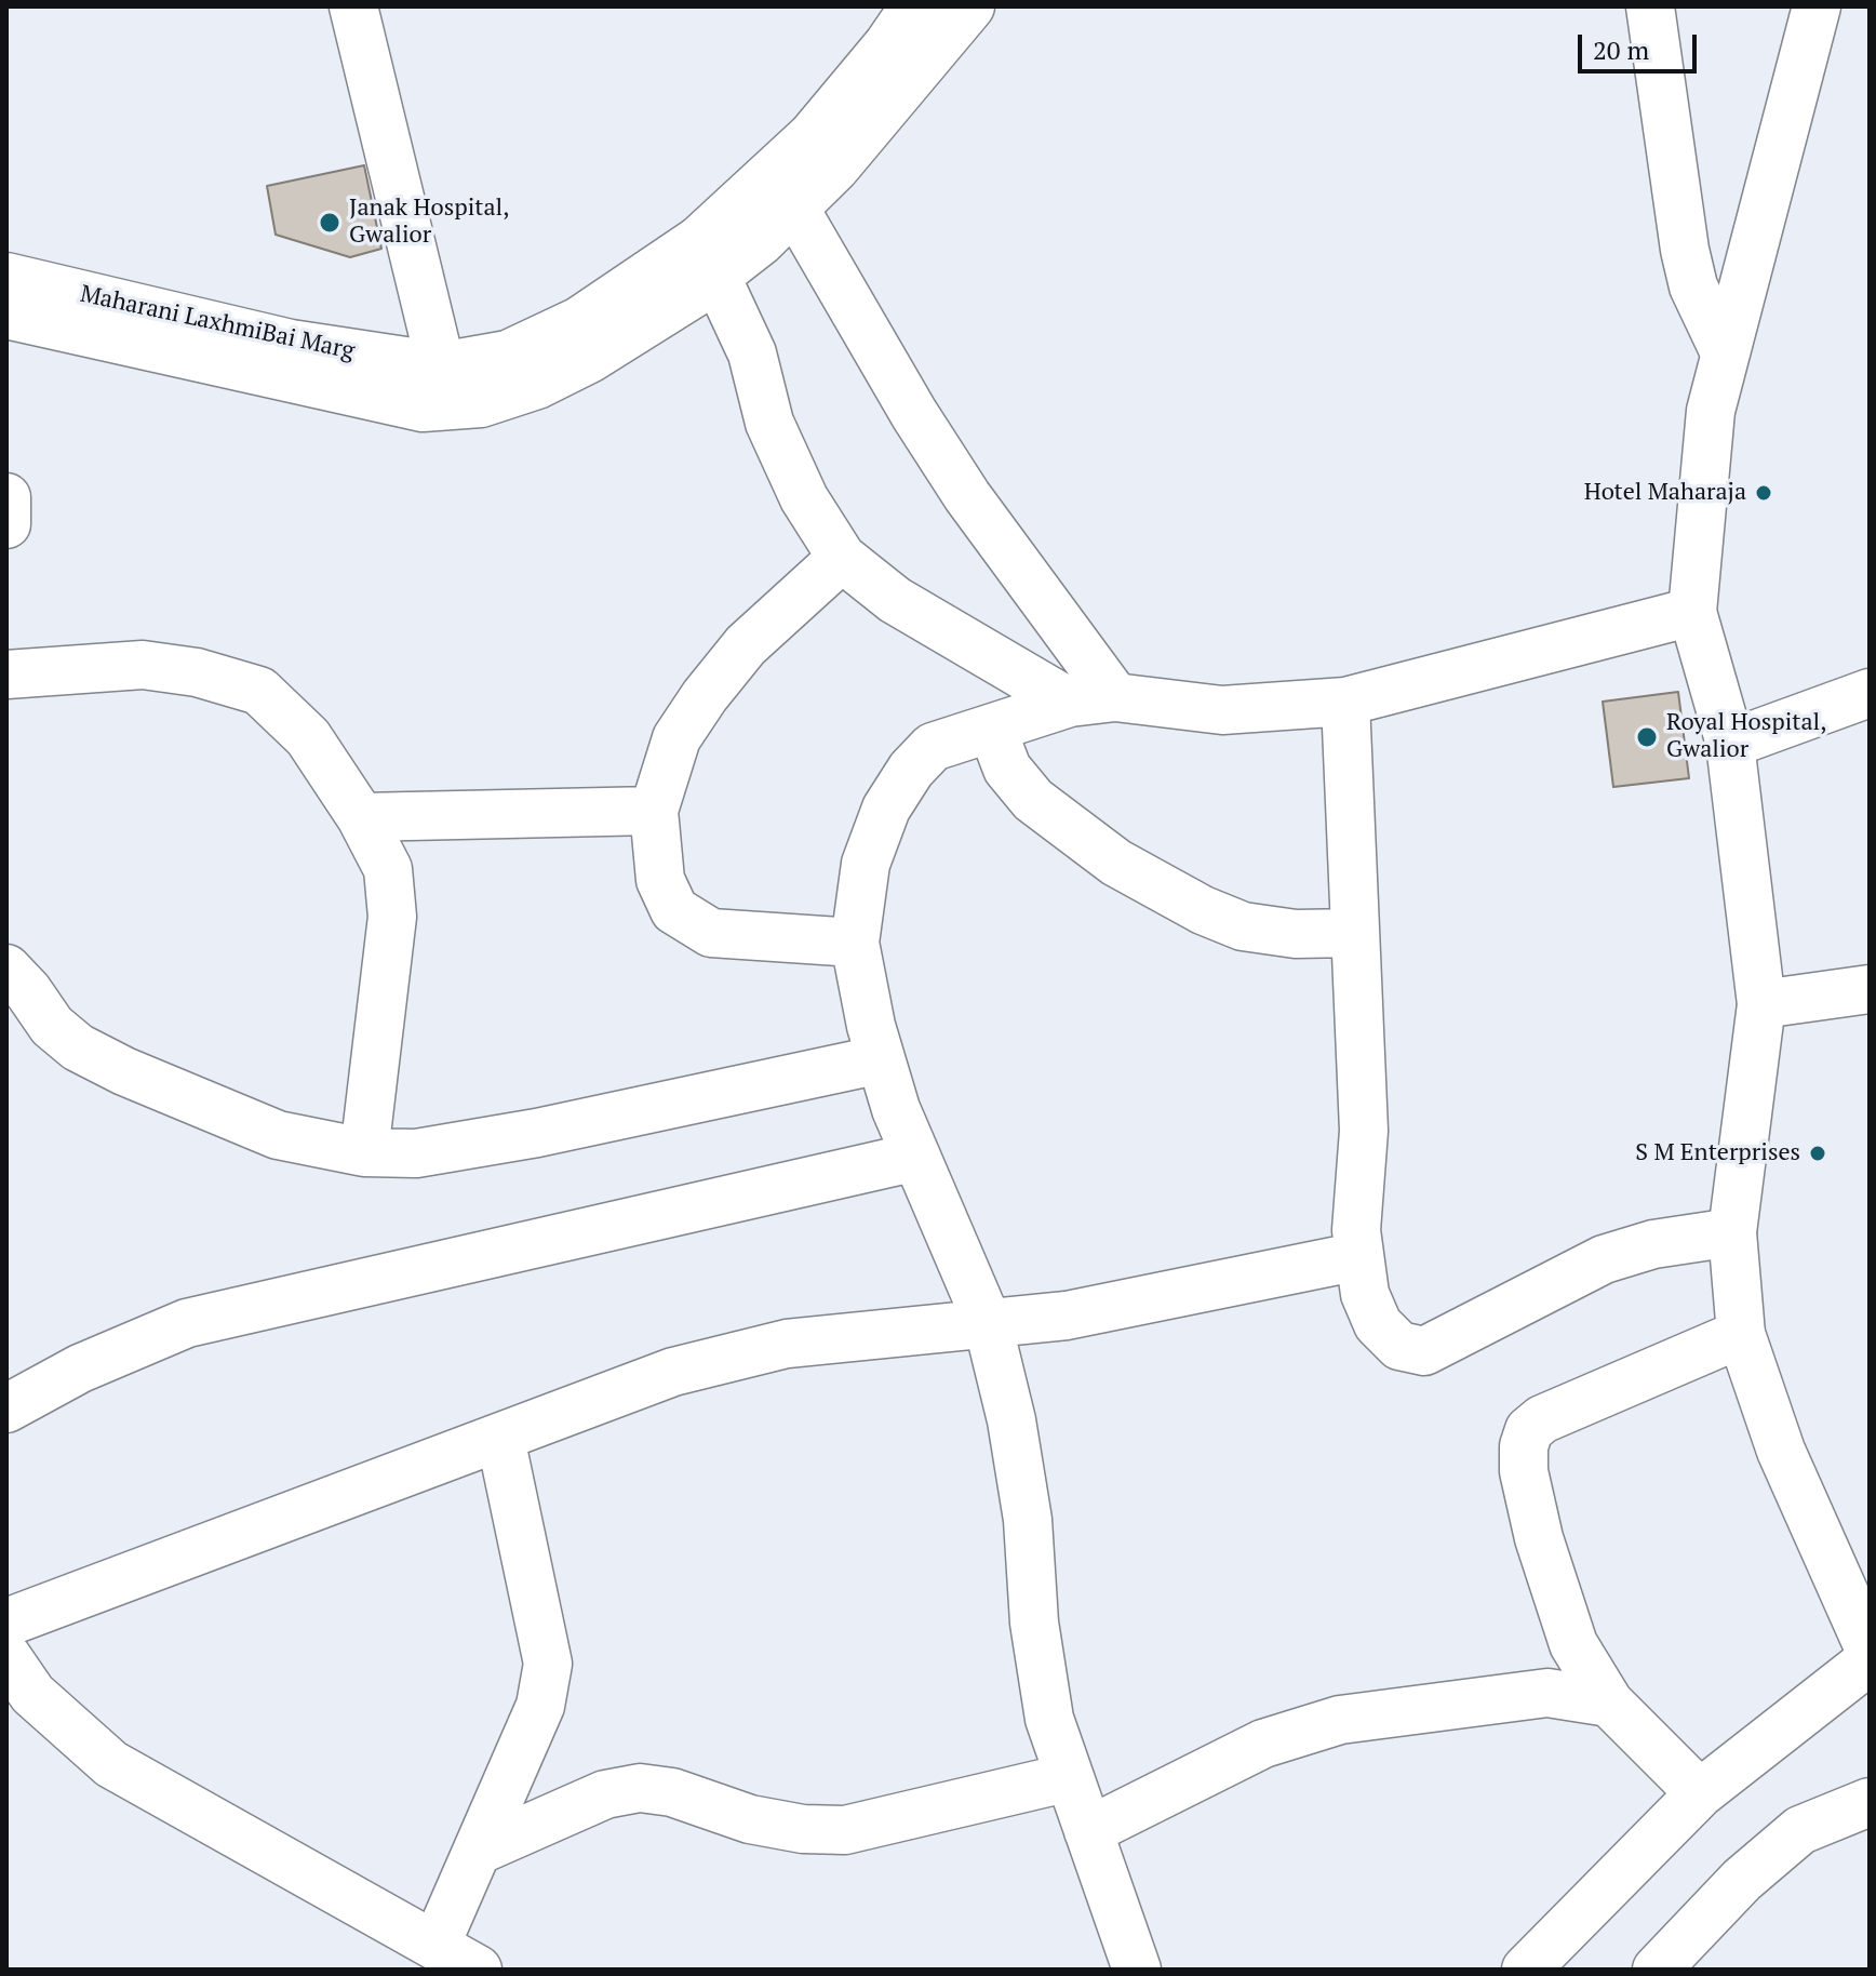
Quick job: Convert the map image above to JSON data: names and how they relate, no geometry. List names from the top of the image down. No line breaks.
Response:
{"streets":{"street":["Maharani LaxhmiBai Marg"]},"places":["Janak Hospital, Gwalior","Hotel Maharaja","Royal Hospital, Gwalior","S M Enterprises"],"scale_bar":"20 m"}
